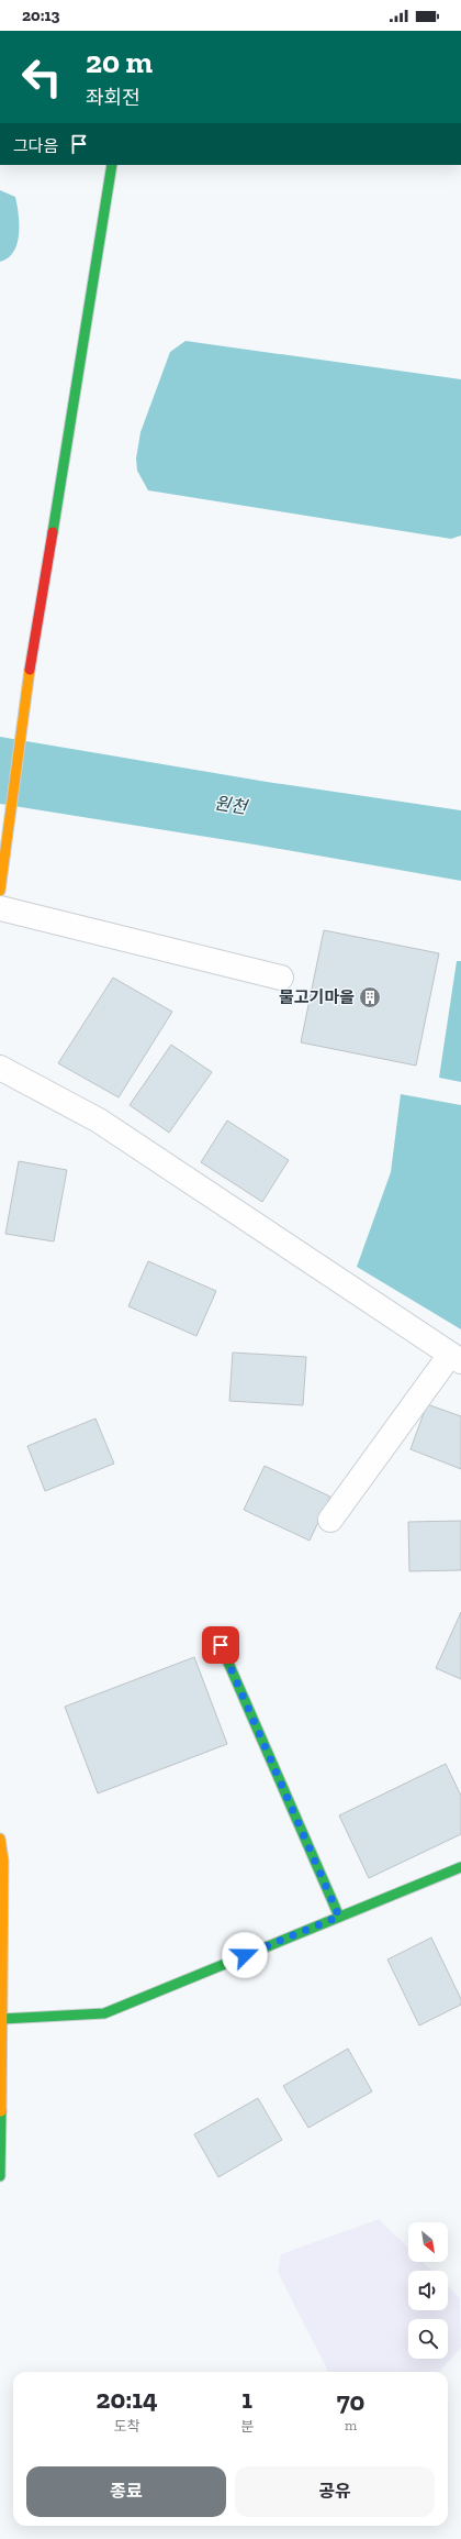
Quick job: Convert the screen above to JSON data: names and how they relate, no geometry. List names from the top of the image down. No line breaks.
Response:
{"water":["원천"],"places":{"building":["물고기마을"]},"north":"bottom right","page":{"status":"20:13","turn":["20 m","좌회전"],"then":"그다음","eta":["20:14","도착","1","분","70","m"],"buttons":["종료","공유"]}}
